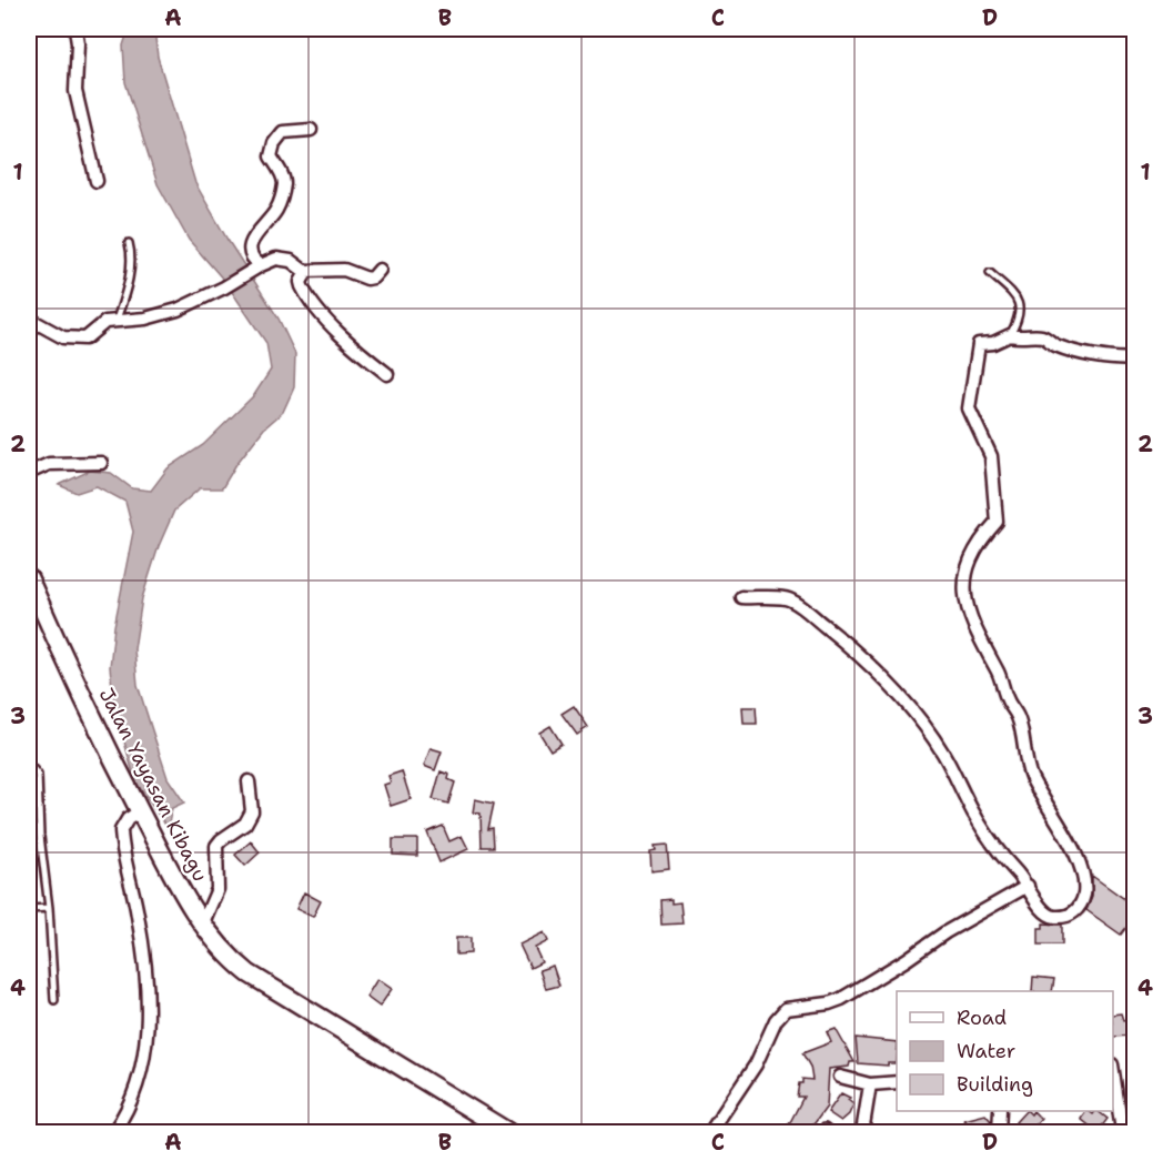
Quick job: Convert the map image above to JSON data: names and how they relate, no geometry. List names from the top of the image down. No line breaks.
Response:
{"streets":{"street":["Jalan Yayasan Kibagu"]},"legend":["Road","Water","Building"],"grid":{"columns":["A","B","C","D"],"rows":["1","2","3","4"]}}
